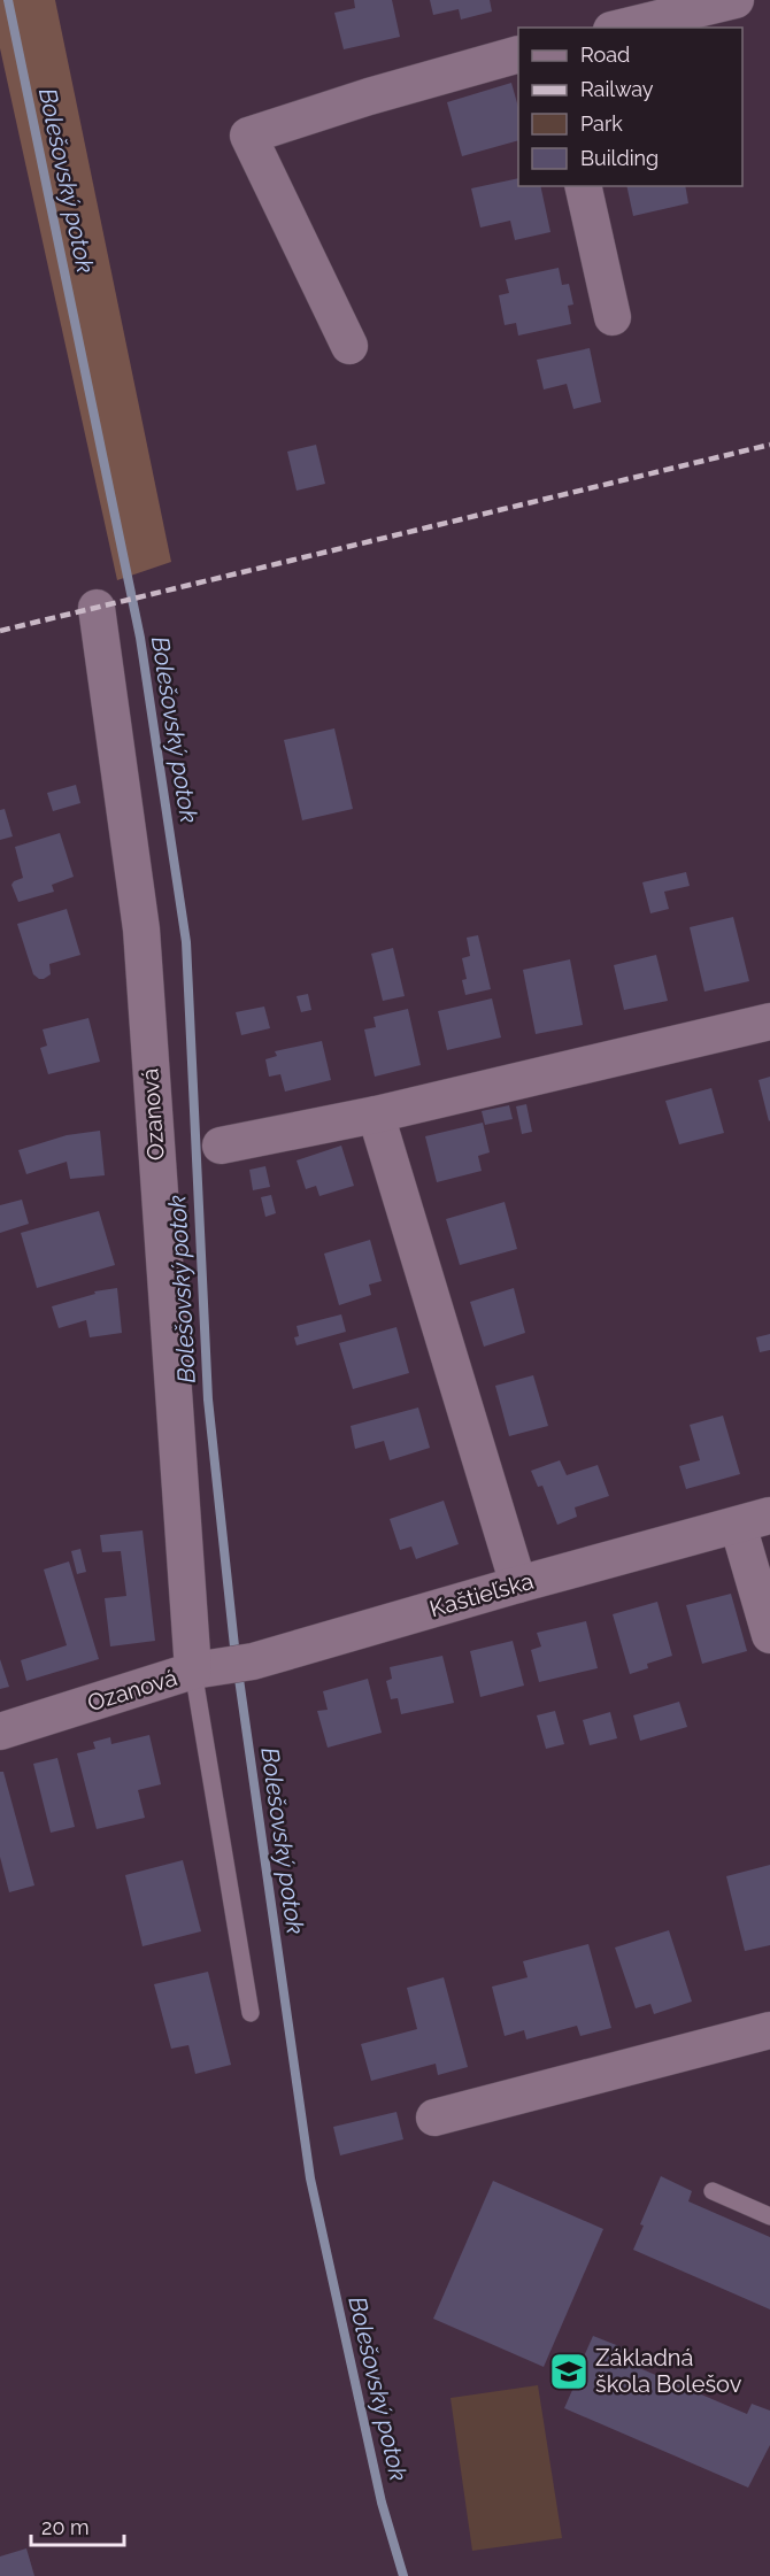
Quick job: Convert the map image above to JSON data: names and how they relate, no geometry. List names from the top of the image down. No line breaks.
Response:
{"streets":{"street":["Ozanová","Kaštieľska"]},"crossings":[["Ozanová","Kaštieľska"]],"water":["Bolešovský potok"],"places":{"school or university":["Základná škola Bolešov"]},"legend":["Road","Railway","Park","Building"],"scale_bar":"20 m"}
